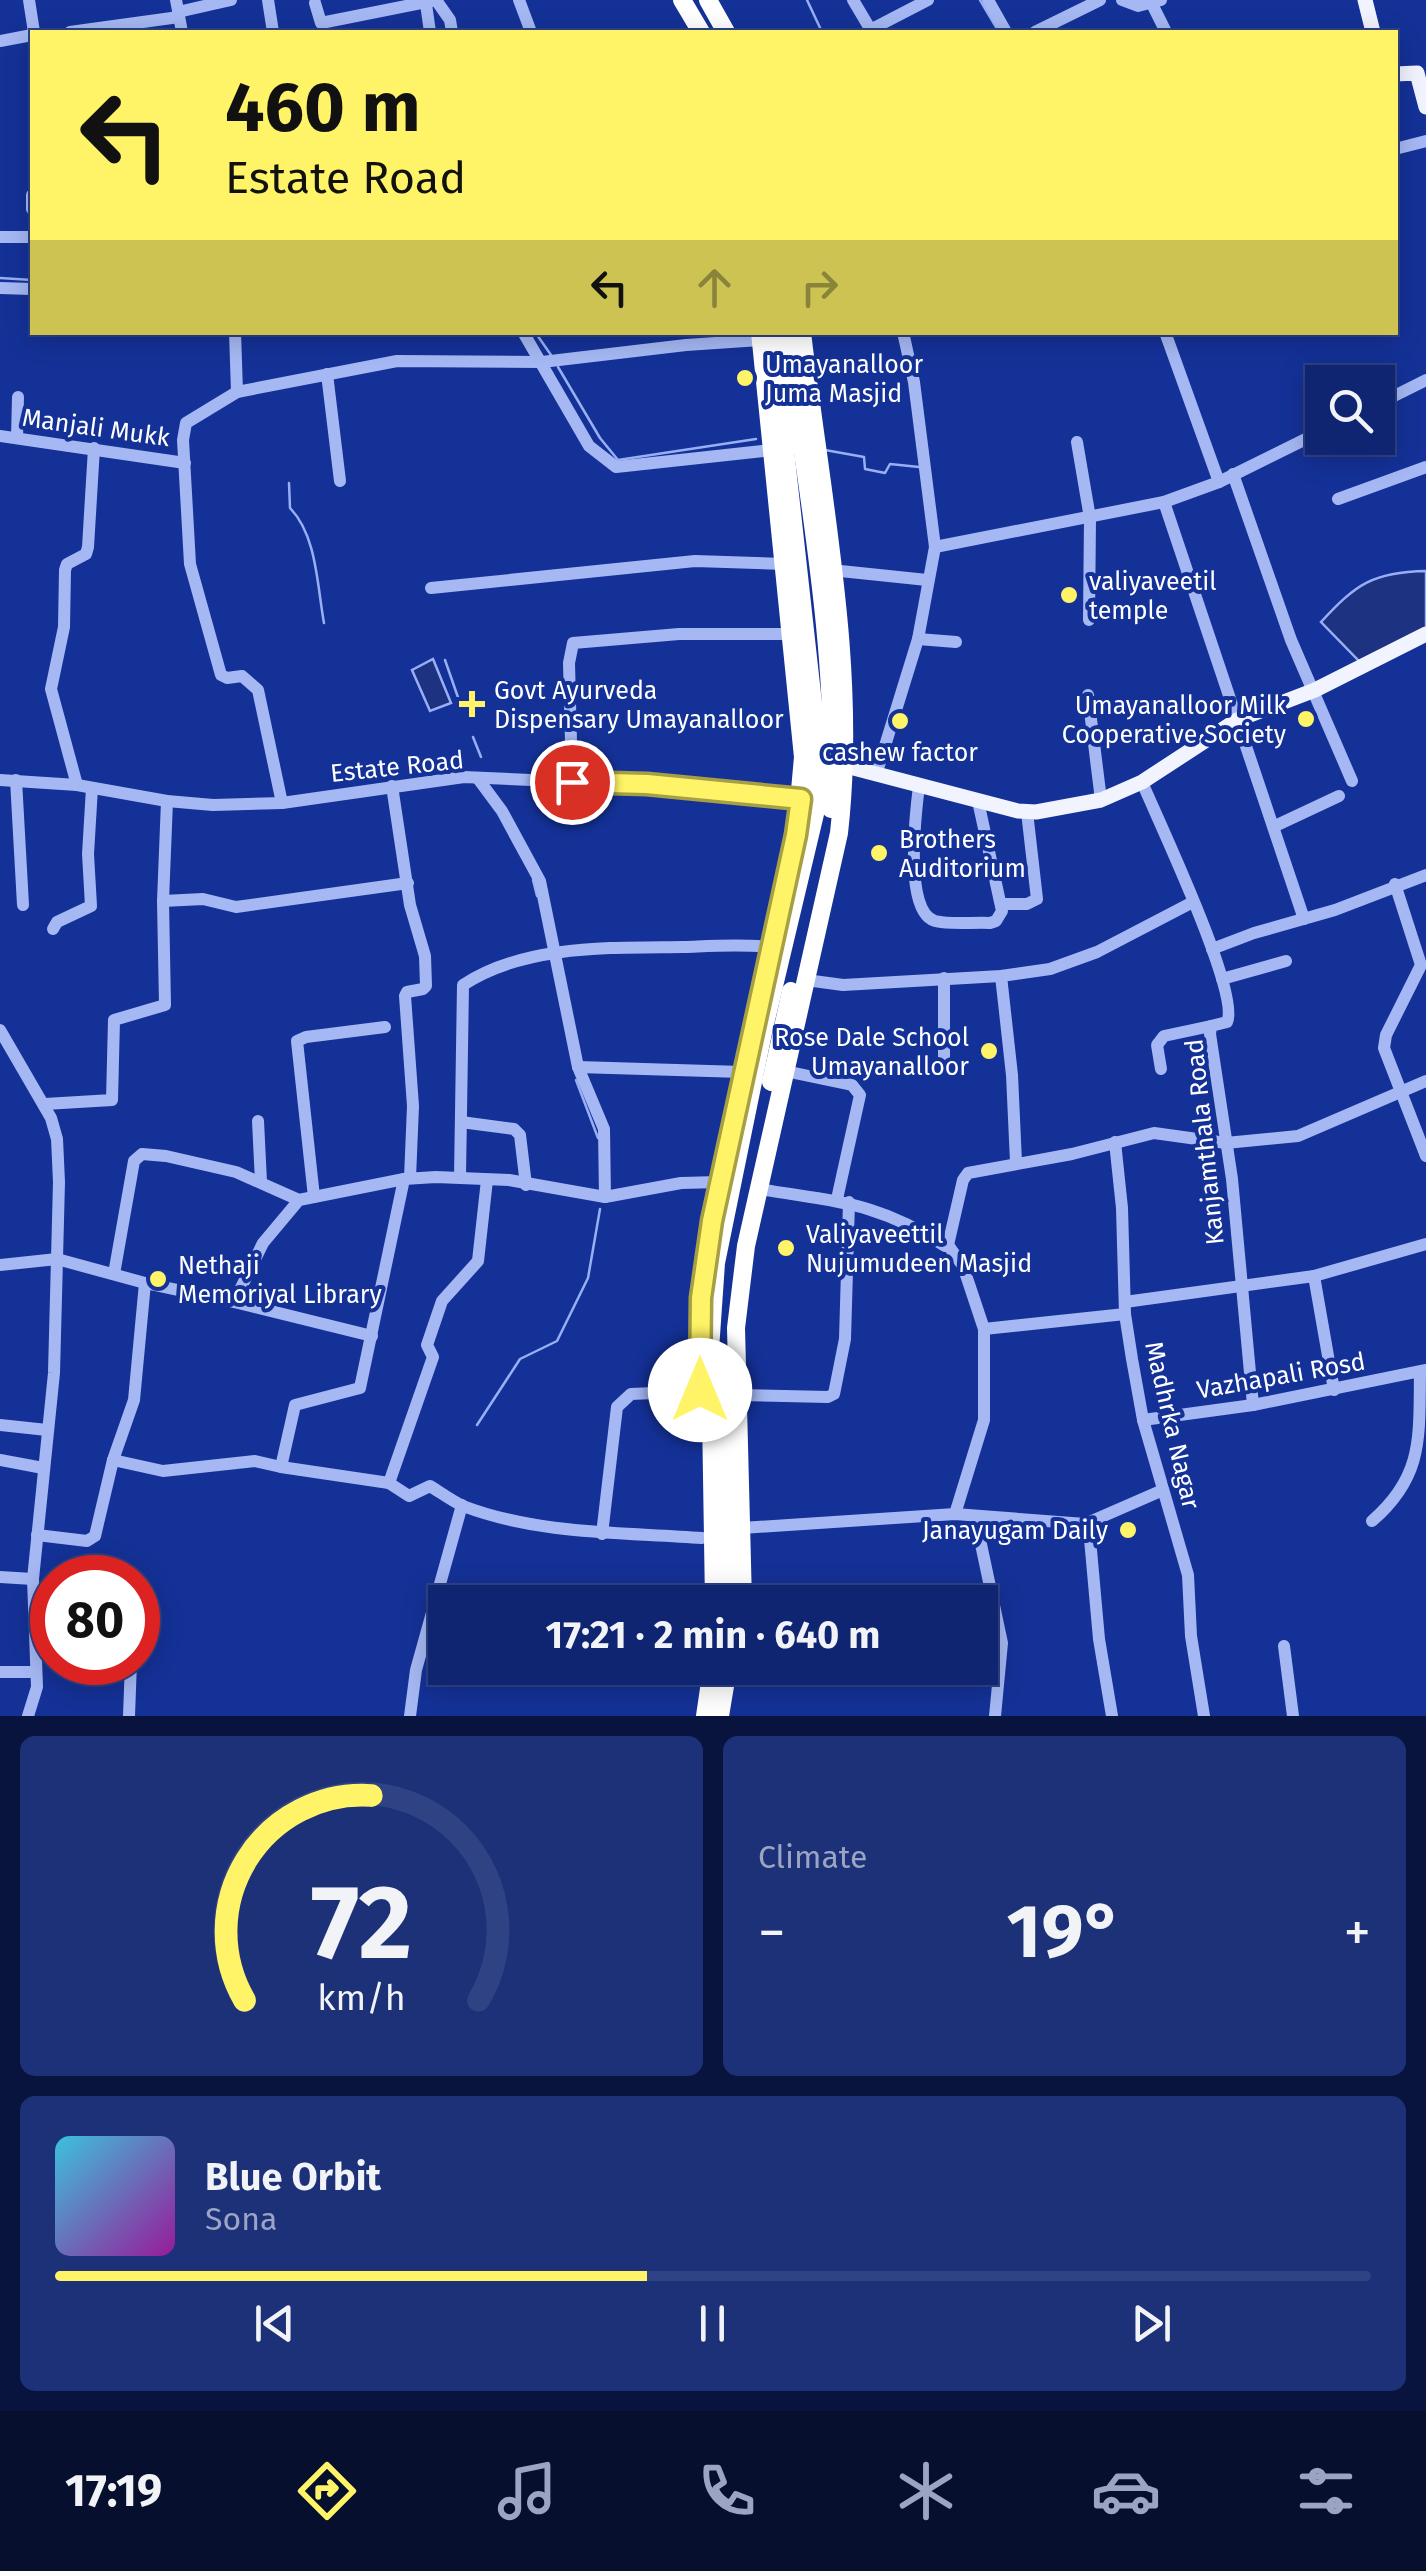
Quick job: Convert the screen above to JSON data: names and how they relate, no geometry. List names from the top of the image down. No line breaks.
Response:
{"streets":{"street":["Manjali Mukk","Estate Road","Kanjamthala Road","Vazhapali Rosd","Madhrka Nagar"]},"crossings":[["Kanjamthala Road","Vazhapali Rosd"],["Vazhapali Rosd","Madhrka Nagar"]],"places":{"other":["Umayanalloor Juma Masjid","valiyaveetil temple","Umayanalloor Milk Cooperative Society","cashew factor","Brothers Auditorium","Rose Dale School Umayanalloor","Valiyaveettil Nujumudeen Masjid","Nethaji Memoriyal Library","Janayugam Daily"],"health":["Govt Ayurveda Dispensary Umayanalloor"]},"page":{"turn":["460 m","Estate Road"],"limit":"80","trip":"17:21 · 2 min · 640 m","tile":"Climate","heat":["−","19°","+"],"song":["Blue Orbit","Sona"],"tabs":"17:19","gauge":["72","km/h"]}}
